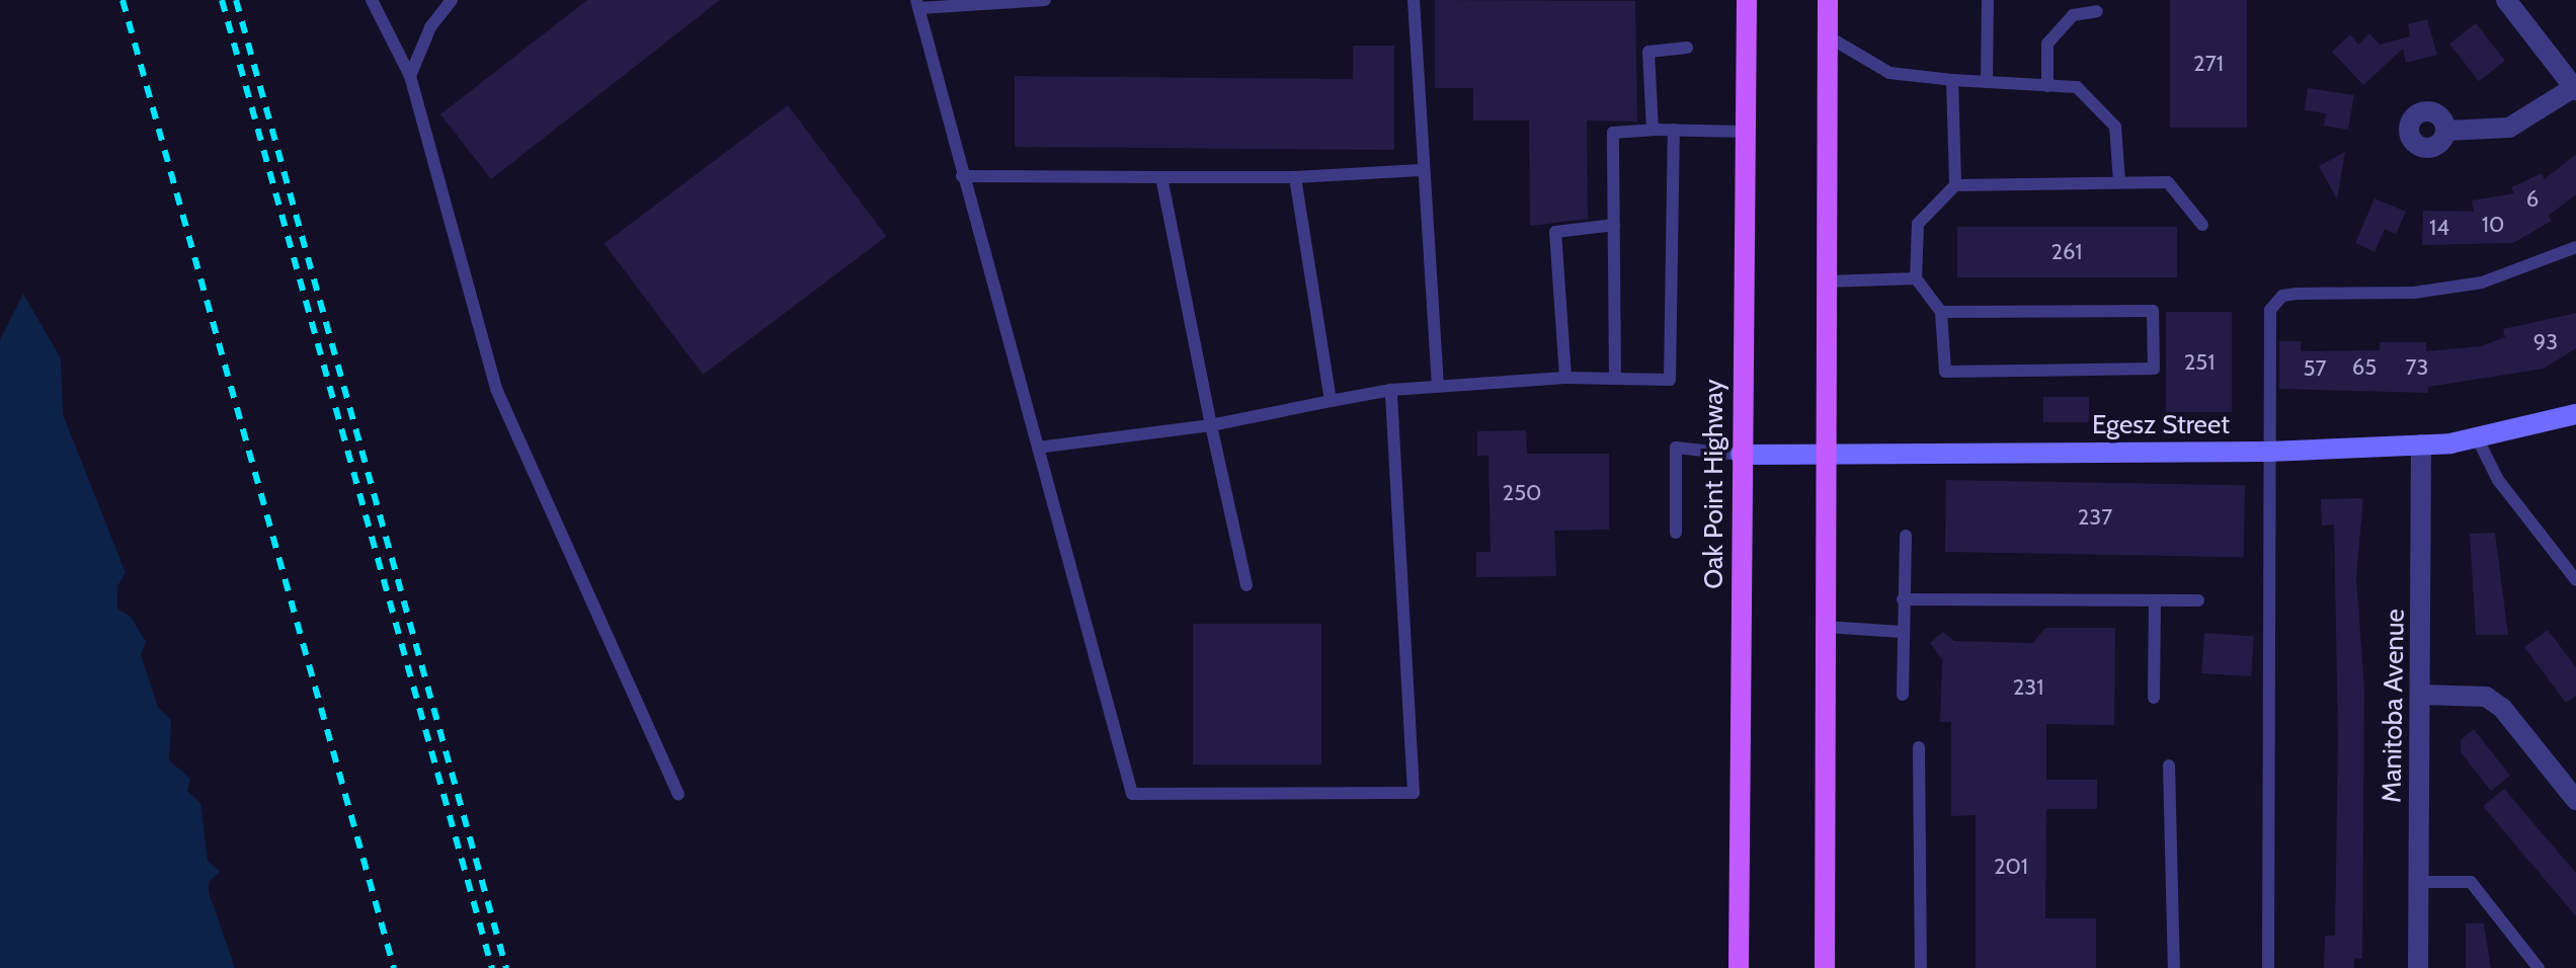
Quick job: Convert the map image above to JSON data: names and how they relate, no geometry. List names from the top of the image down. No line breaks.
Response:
{"streets":{"main road":["Oak Point Highway"],"street":["Egesz Street","Manitoba Avenue"]},"crossings":[["Egesz Street","Oak Point Highway"],["Egesz Street","Manitoba Avenue"]],"house_numbers":["271","6","10","14","261","93","251","65","73","57","250","237","231","201"]}
